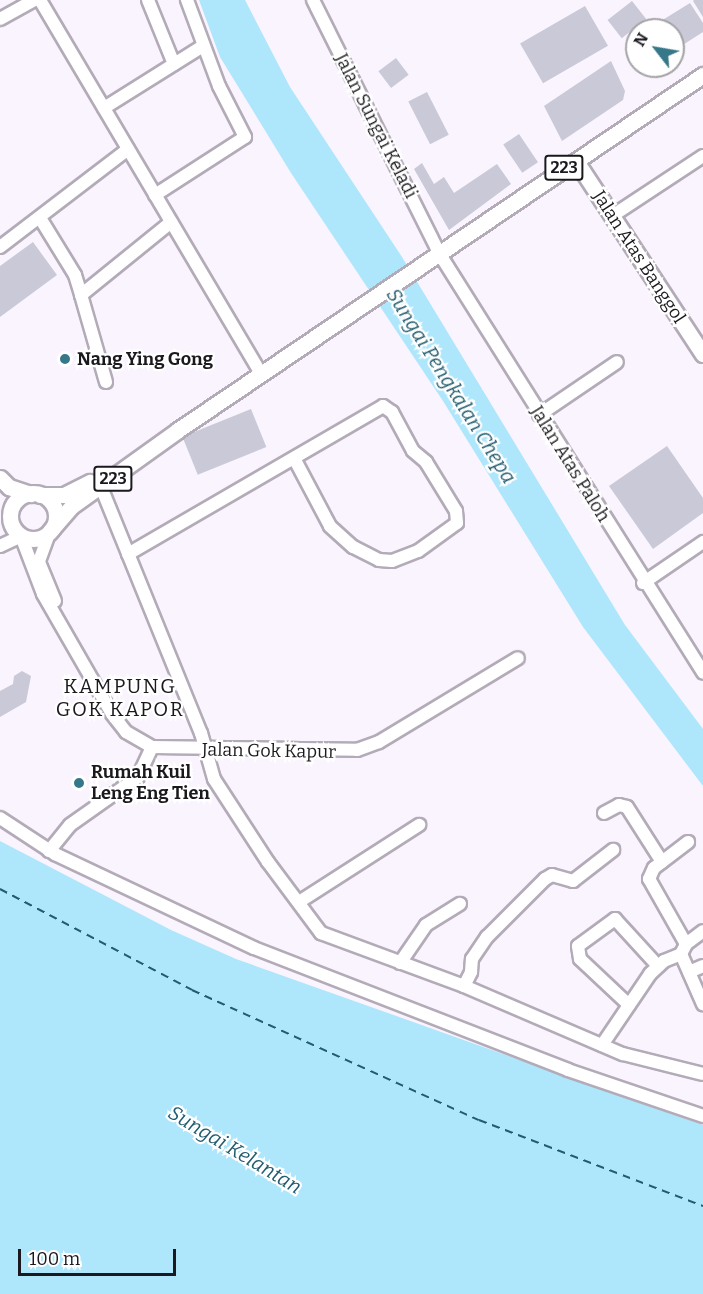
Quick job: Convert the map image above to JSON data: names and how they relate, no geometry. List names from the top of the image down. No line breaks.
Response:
{"streets":{"main road":["223","Jalan Atas Banggol"],"street":["Jalan Sungai Keladi","Jalan Atas Paloh","Jalan Gok Kapur"]},"crossings":[["Jalan Sungai Keladi","223"],["Jalan Sungai Keladi","Jalan Atas Paloh"],["223","Jalan Atas Banggol"],["223","Jalan Atas Paloh"],["223","Jalan Gok Kapur"]],"districts":["KAMPUNG GOK KAPOR"],"water":["Sungai Pengkalan Chepa","Sungai Kelantan"],"places":["Nang Ying Gong","Rumah Kuil Leng Eng Tien"],"scale_bar":"100 m","north":"top left"}
